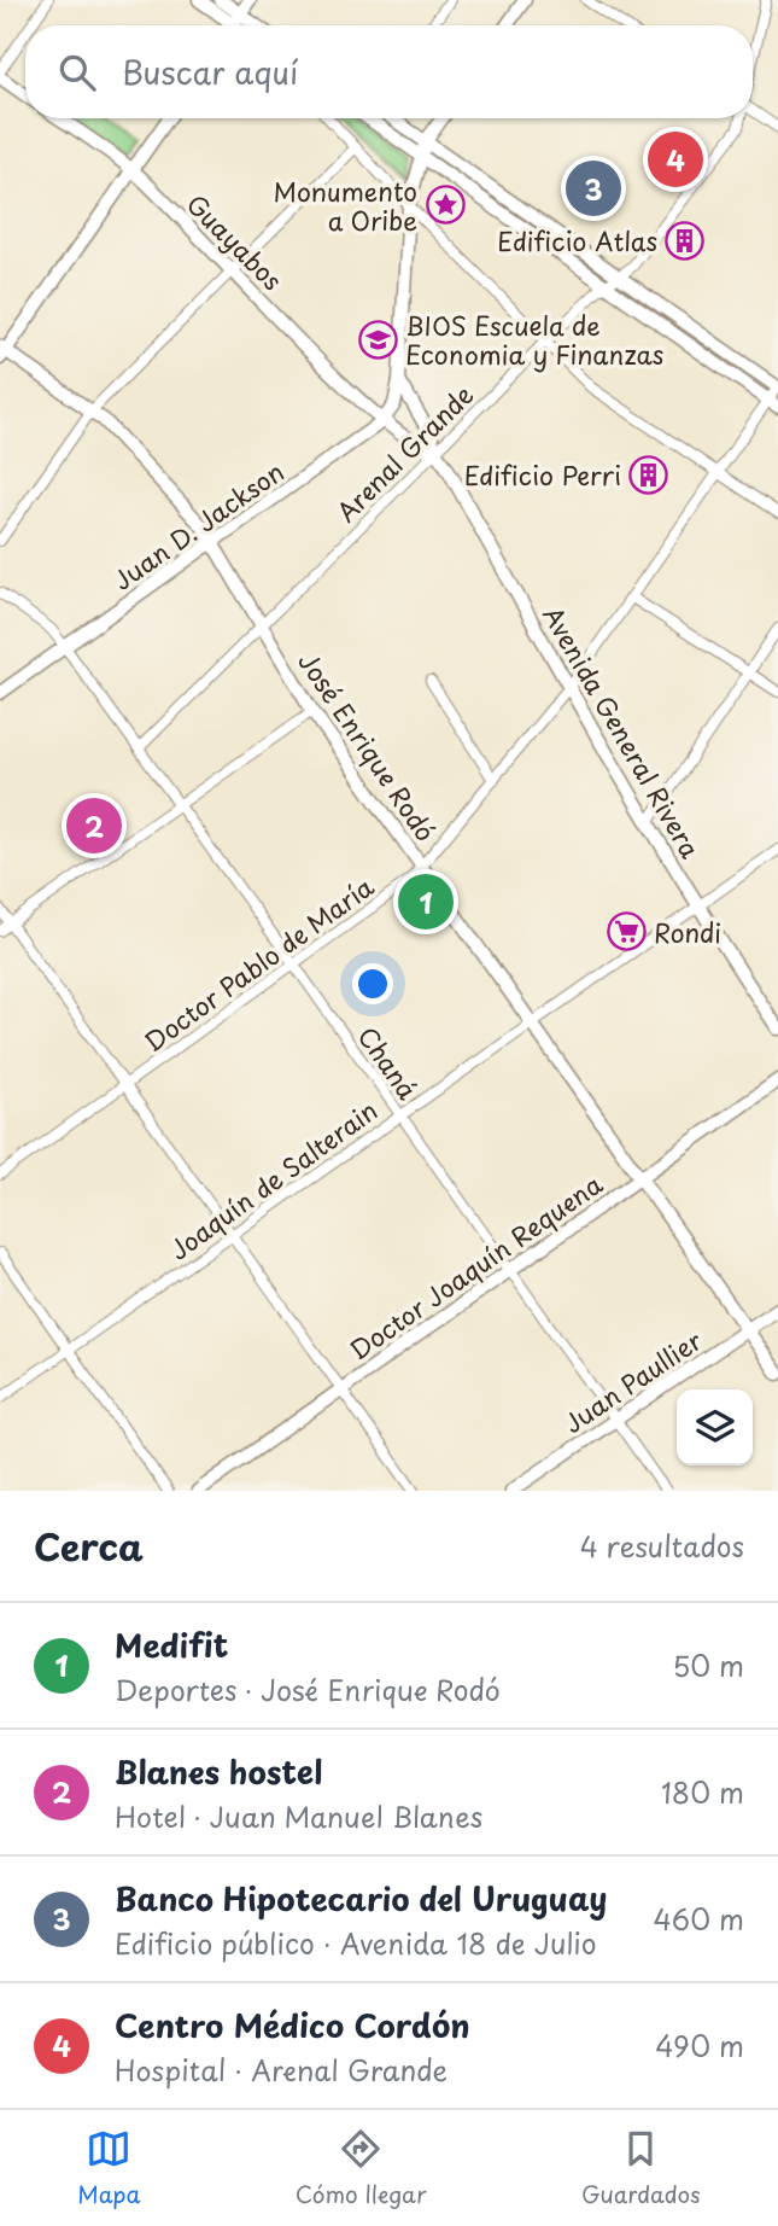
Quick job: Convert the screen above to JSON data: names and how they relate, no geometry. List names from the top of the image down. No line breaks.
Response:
{"streets":{"street":["Guayabos","Arenal Grande","Juan D. Jackson","Avenida General Rivera","José Enrique Rodó","Doctor Pablo de María","Chaná","Joaquín de Salterain","Doctor Joaquín Requena","Juan Paullier"]},"crossings":[["Guayabos","Juan D. Jackson"],["Arenal Grande","Avenida General Rivera"],["Arenal Grande","José Enrique Rodó"],["Arenal Grande","Chaná"],["Juan D. Jackson","José Enrique Rodó"],["Juan D. Jackson","Chaná"],["Avenida General Rivera","Doctor Pablo de María"],["Avenida General Rivera","Joaquín de Salterain"],["José Enrique Rodó","Doctor Pablo de María"],["José Enrique Rodó","Joaquín de Salterain"],["José Enrique Rodó","Doctor Joaquín Requena"],["José Enrique Rodó","Juan Paullier"],["Doctor Pablo de María","Chaná"],["Chaná","Joaquín de Salterain"],["Chaná","Doctor Joaquín Requena"],["Chaná","Juan Paullier"]],"places":{"place":["Monumento a Oribe"],"building":["Edificio Atlas","Edificio Perri"],"school or university":["BIOS Escuela de Economia y Finanzas"],"supermarket":["Rondi"]},"page":{"search":"Buscar aquí","pins":["4","3","2","1"],"heading":["Cerca","4 resultados"],"list":[{"mark":"1","name":"Medifit","note":"Deportes · José Enrique Rodó","value":"50 m"},{"mark":"2","name":"Blanes hostel","note":"Hotel · Juan Manuel Blanes","value":"180 m"},{"mark":"3","name":"Banco Hipotecario del Uruguay","note":"Edificio público · Avenida 18 de Julio","value":"460 m"},{"mark":"4","name":"Centro Médico Cordón","note":"Hospital · Arenal Grande","value":"490 m"}],"nav":["Mapa","Cómo llegar","Guardados"]}}
